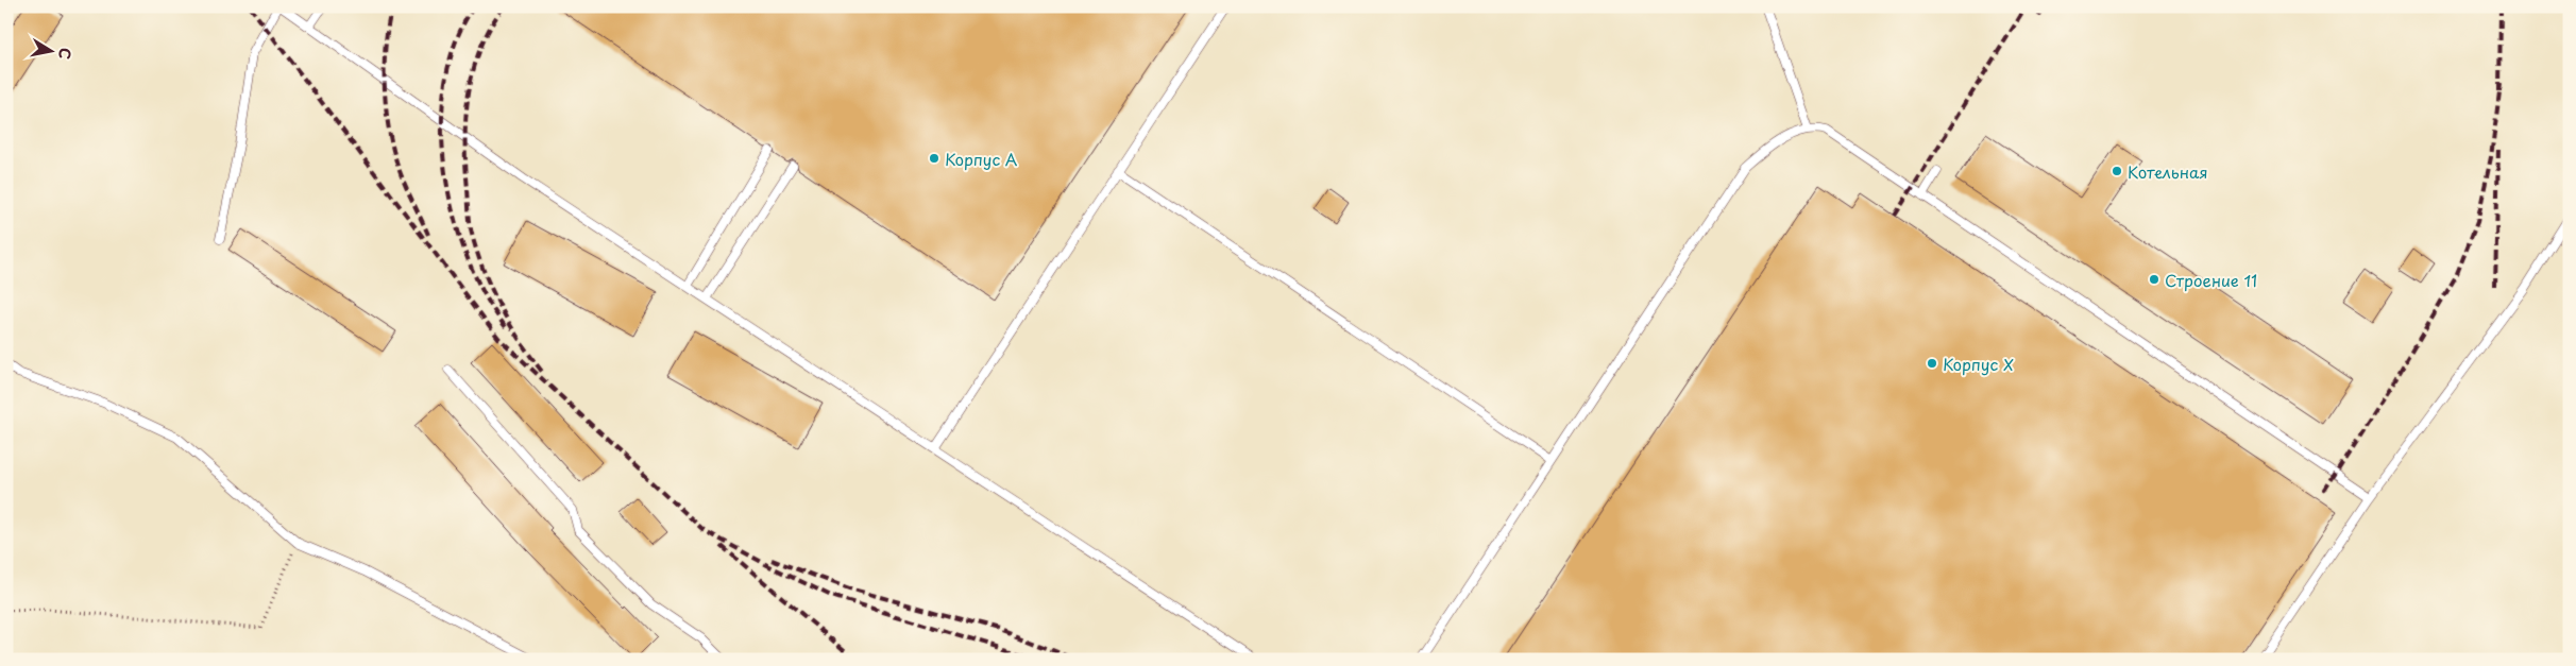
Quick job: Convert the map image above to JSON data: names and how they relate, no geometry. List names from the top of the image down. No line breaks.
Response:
{"places":["Корпус А","Котельная","Строение 11","Корпус Х"],"north":"right"}
